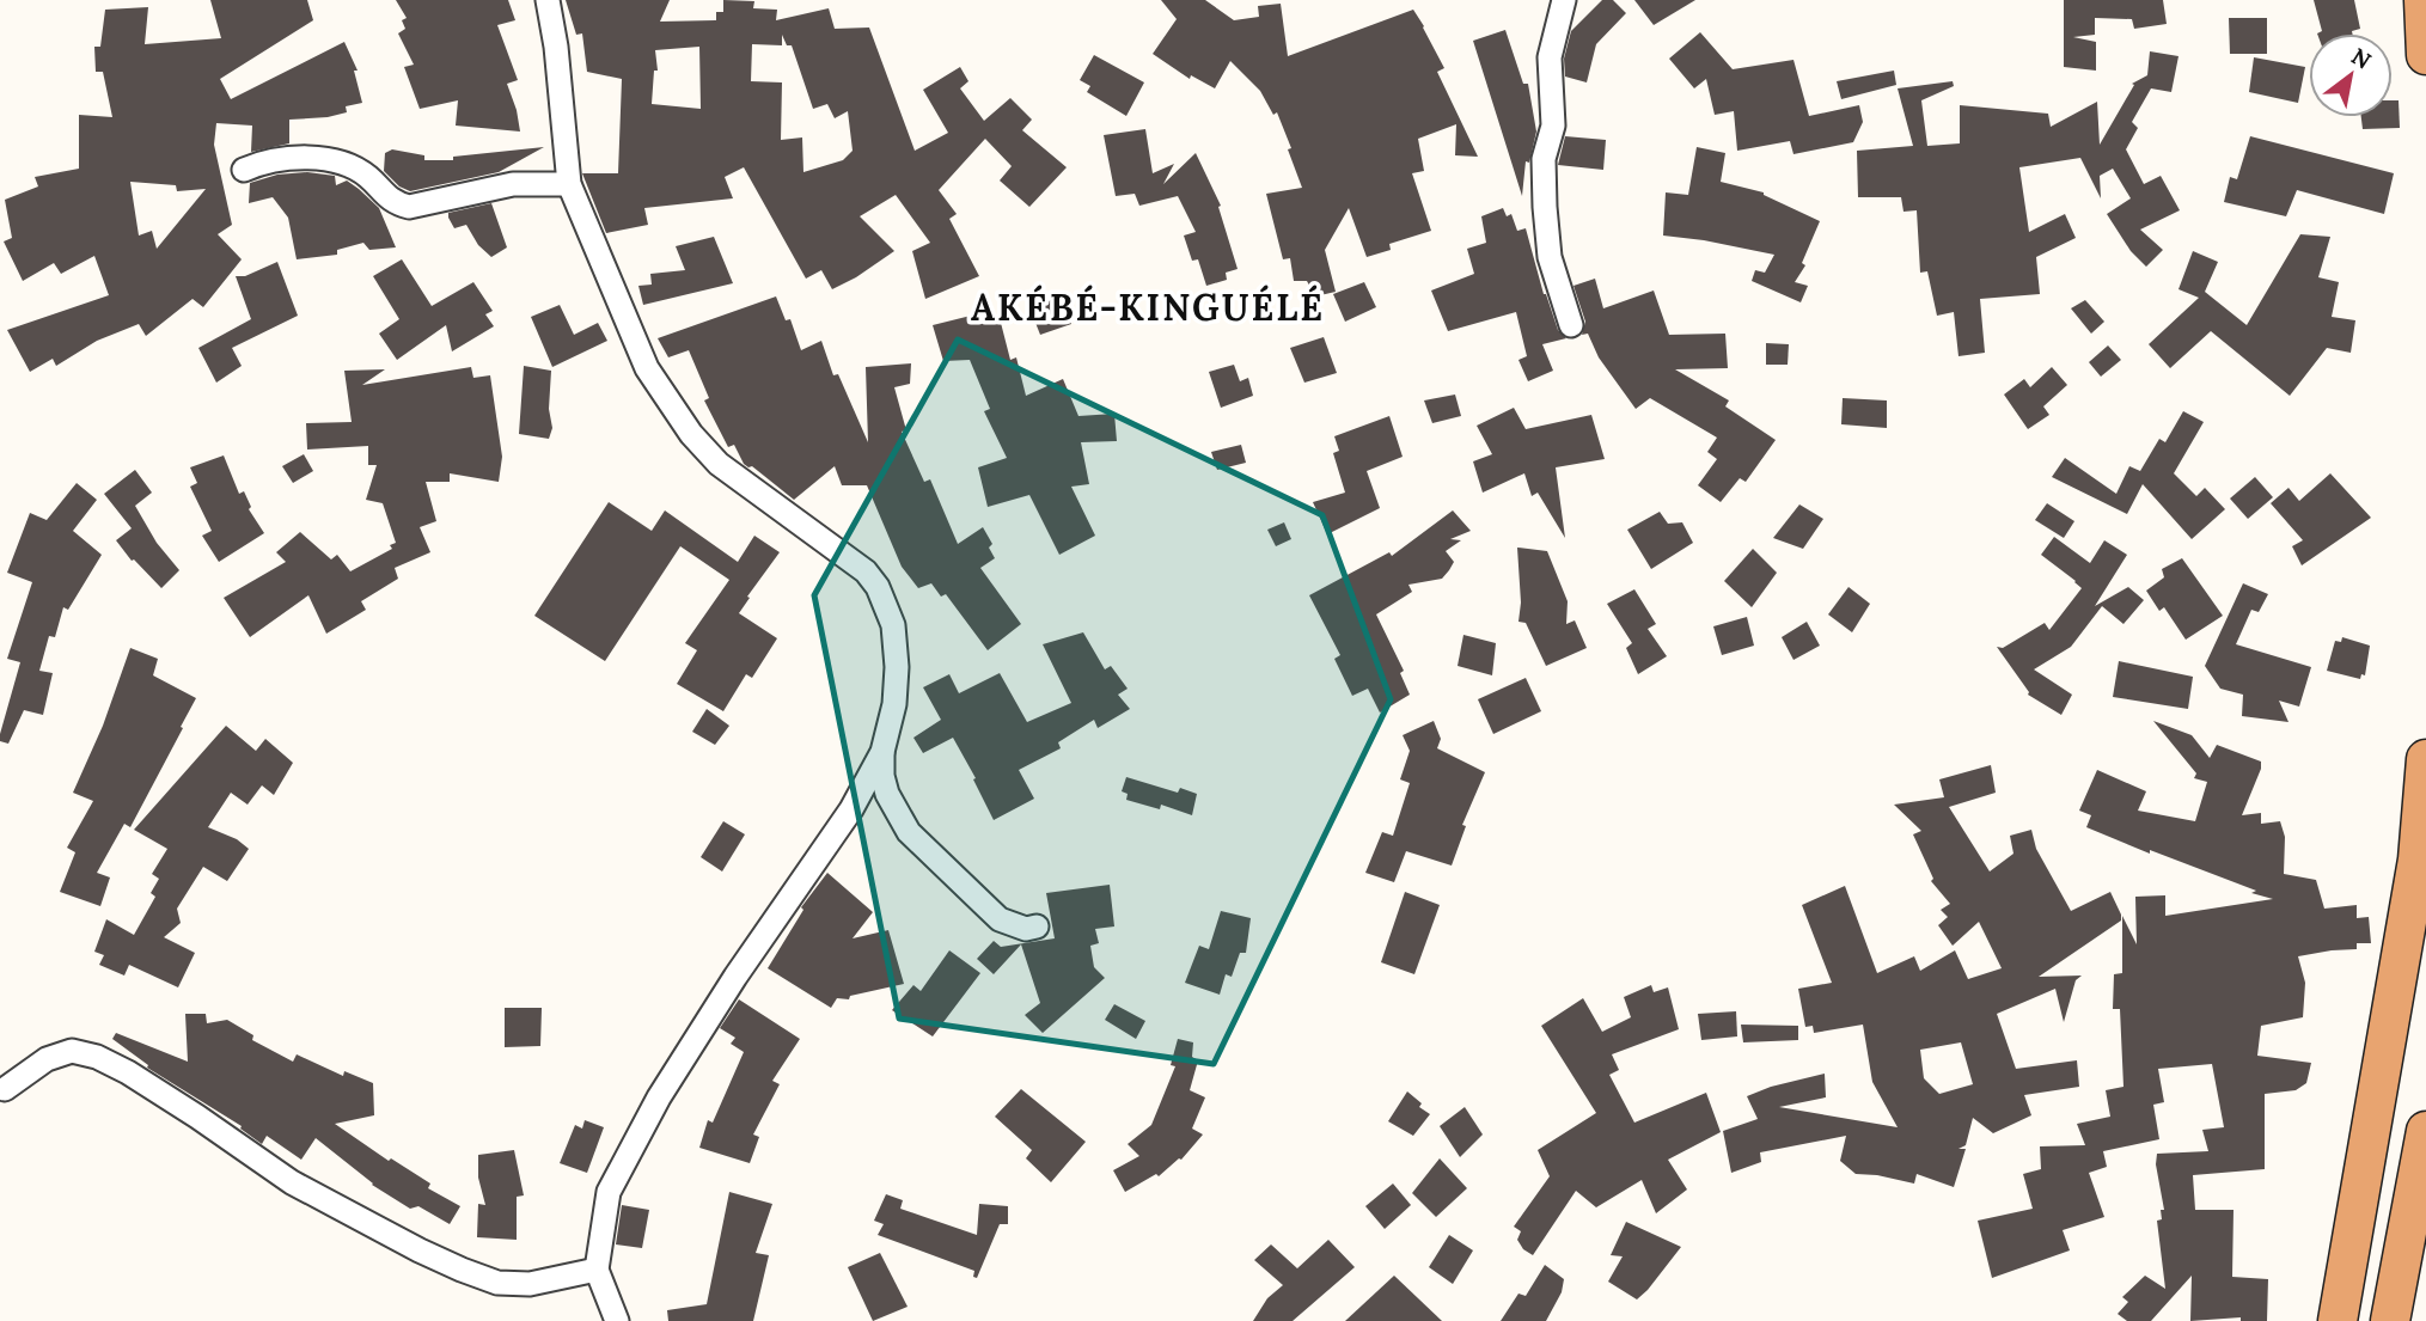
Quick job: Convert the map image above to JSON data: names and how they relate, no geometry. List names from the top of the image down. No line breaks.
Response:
{"districts":["AKÉBÉ-KINGUÉLÉ"],"north":"top right"}
